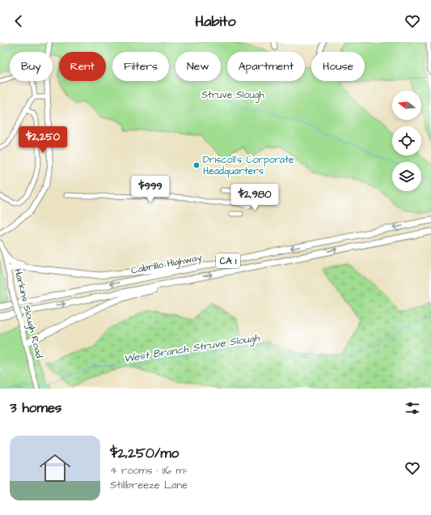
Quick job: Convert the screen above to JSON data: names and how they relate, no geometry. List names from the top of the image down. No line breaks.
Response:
{"streets":{"highway":["CA 1","Cabrillo Highway"],"main road":["Harkins Slough Road"]},"water":["West Branch Struve Slough"],"parks":["Struve Slough"],"places":["Driscoll's Corporate Headquarters"],"north":"left","page":{"header":"Habito","chip":["Buy","Rent","Filters","New","Apartment","House"],"price":["$2,250","$999","$2,980"],"heading":"3 homes","list":[{"name":"$2,250/mo","note":"4 rooms · 116 m² · Stillbreeze Lane"}]}}
